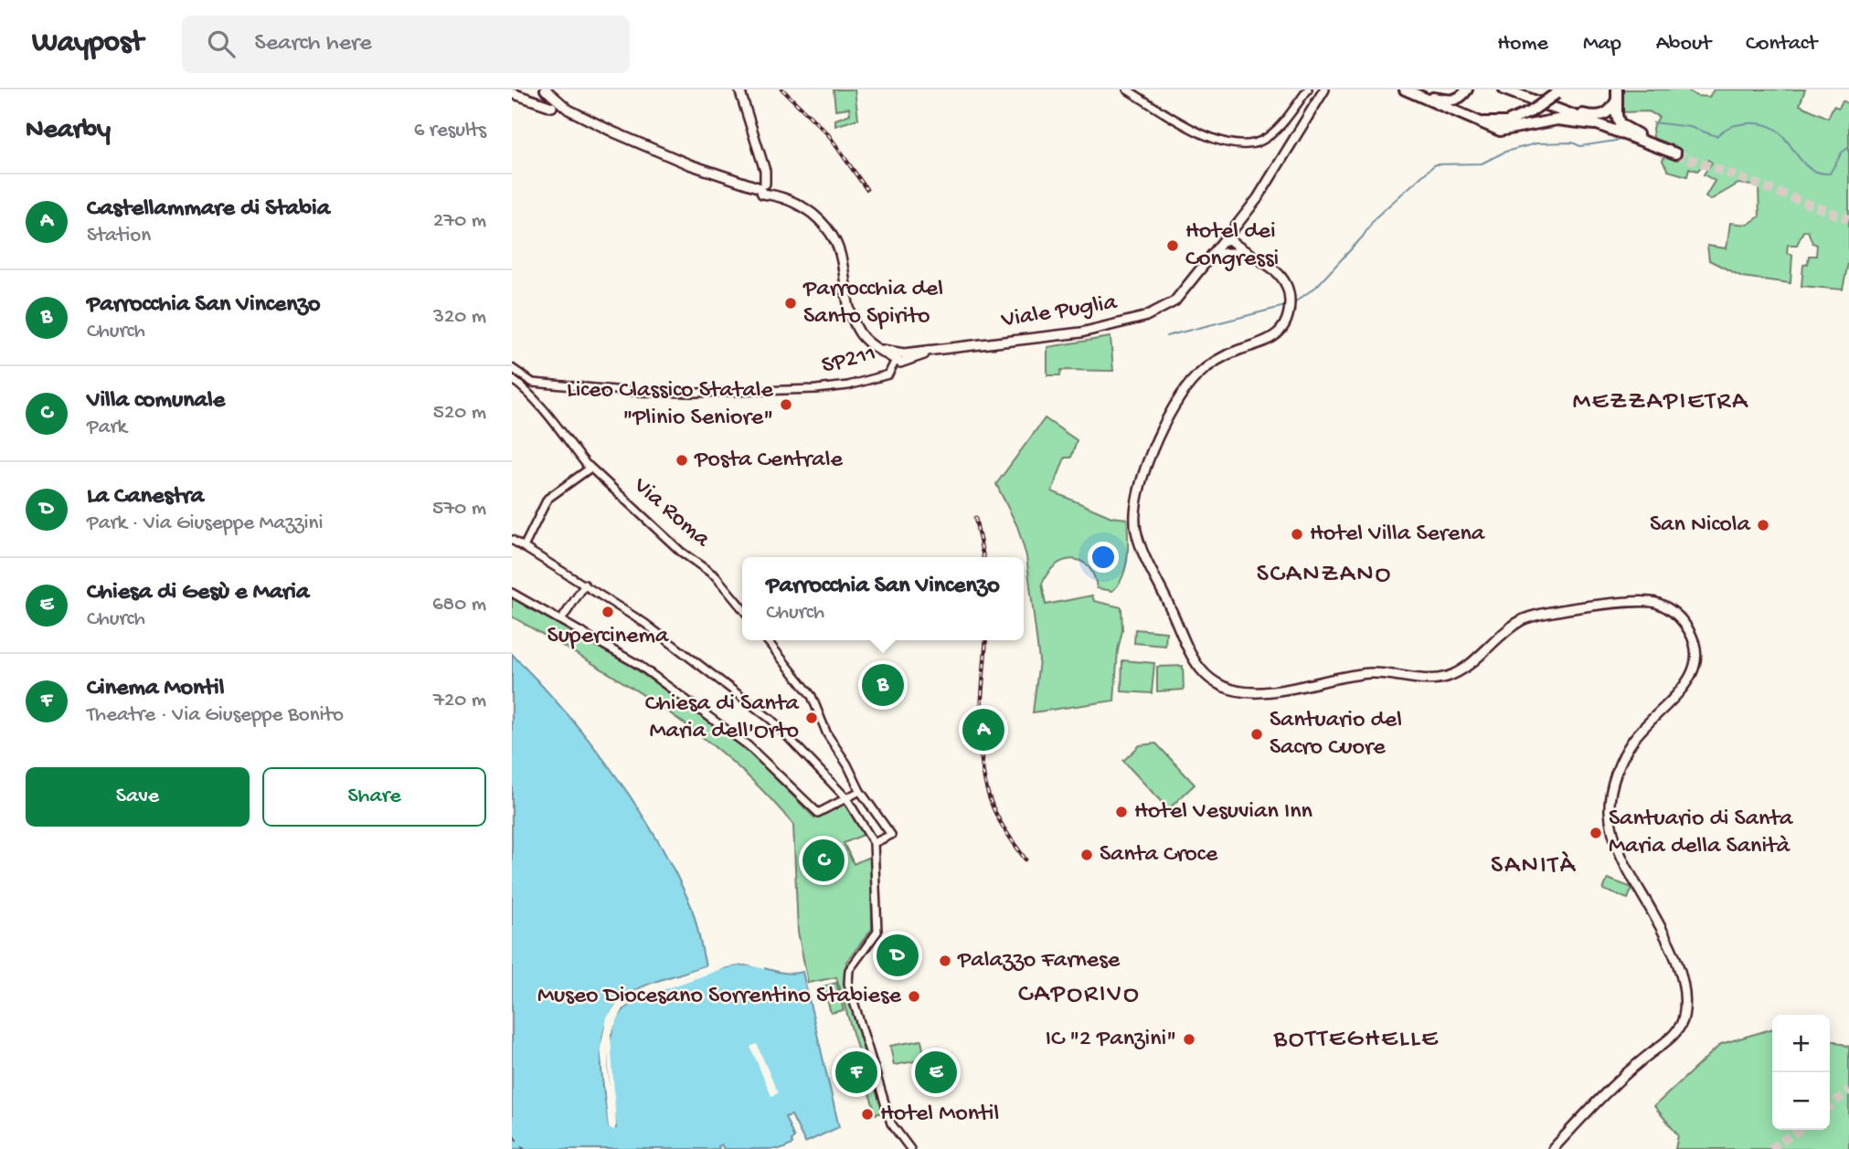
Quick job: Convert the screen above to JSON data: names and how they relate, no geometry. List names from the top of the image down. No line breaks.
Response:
{"streets":{"main road":["Viale Puglia"],"street":["SP211","Via Roma"]},"crossings":[["Viale Puglia","SP211"]],"districts":["MEZZAPIETRA","SCANZANO","SANITÀ","CAPORIVO","BOTTEGHELLE"],"places":["Hotel dei Congressi","Parrocchia del Santo Spirito","Liceo Classico Statale \"Plinio Seniore\"","Posta Centrale","San Nicola","Hotel Villa Serena","Supercinema","Chiesa di Santa Maria dell'Orto","Santuario del Sacro Cuore","Hotel Vesuvian Inn","Santuario di Santa Maria della Sanità","Santa Croce","Palazzo Farnese","Museo Diocesano Sorrentino Stabiese","IC \"2 Panzini\"","Hotel Montil"],"page":{"header":"Waypost","search":"Search here","nav":["Home","Map","About","Contact"],"heading":["Nearby","6 results"],"list":[{"mark":"A","name":"Castellammare di Stabia","note":"Station","value":"270 m"},{"mark":"B","name":"Parrocchia San Vincenzo","note":"Church","value":"320 m"},{"mark":"C","name":"Villa comunale","note":"Park","value":"520 m"},{"mark":"D","name":"La Canestra","note":"Park · Via Giuseppe Mazzini","value":"570 m"},{"mark":"E","name":"Chiesa di Gesù e Maria","note":"Church","value":"680 m"},{"mark":"F","name":"Cinema Montil","note":"Theatre · Via Giuseppe Bonito","value":"720 m"}],"popup":["Parrocchia San Vincenzo","Church"],"pins":["B","A","C","D","E","F"],"buttons":["Save","Share"],"map_buttons":["+","−"]}}
